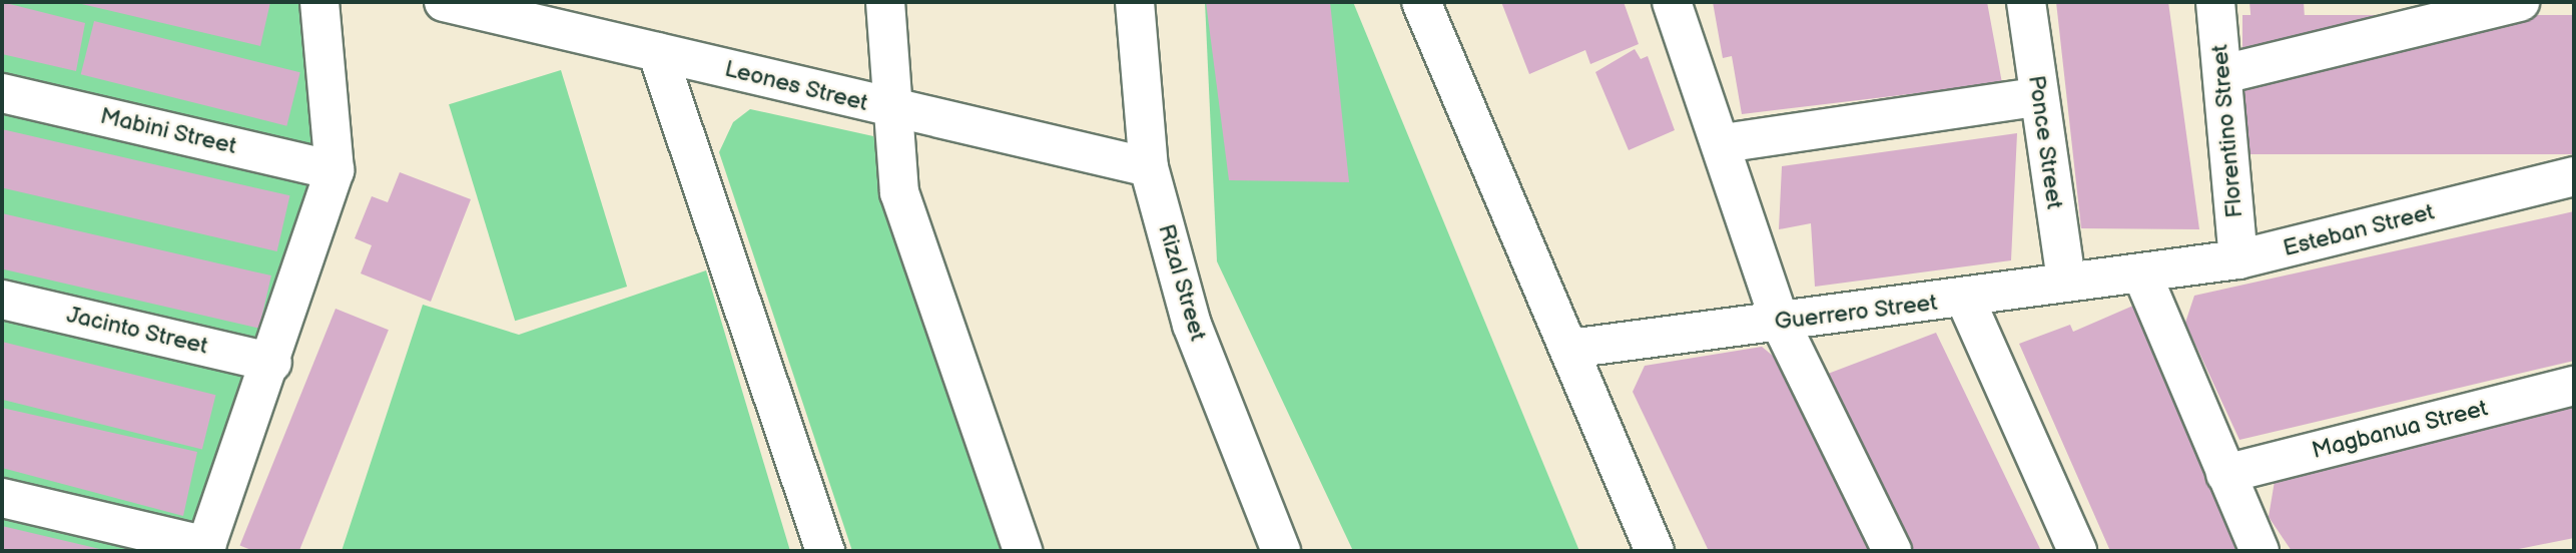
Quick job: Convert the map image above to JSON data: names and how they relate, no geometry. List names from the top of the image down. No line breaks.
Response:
{"streets":{"street":["Leones Street","Mabini Street","Florentino Street","Ponce Street","Esteban Street","Rizal Street","Guerrero Street","Jacinto Street","Magbanua Street"]},"crossings":[["Leones Street","Rizal Street"],["Florentino Street","Esteban Street"],["Ponce Street","Guerrero Street"],["Esteban Street","Guerrero Street"]]}
